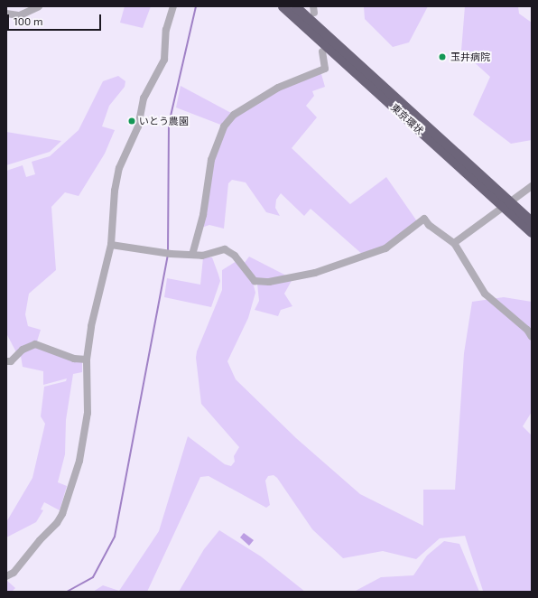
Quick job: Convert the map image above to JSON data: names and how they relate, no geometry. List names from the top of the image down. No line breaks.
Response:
{"streets":{"highway":["東京環状"]},"places":["玉井病院","いとう農園"],"scale_bar":"100 m"}
